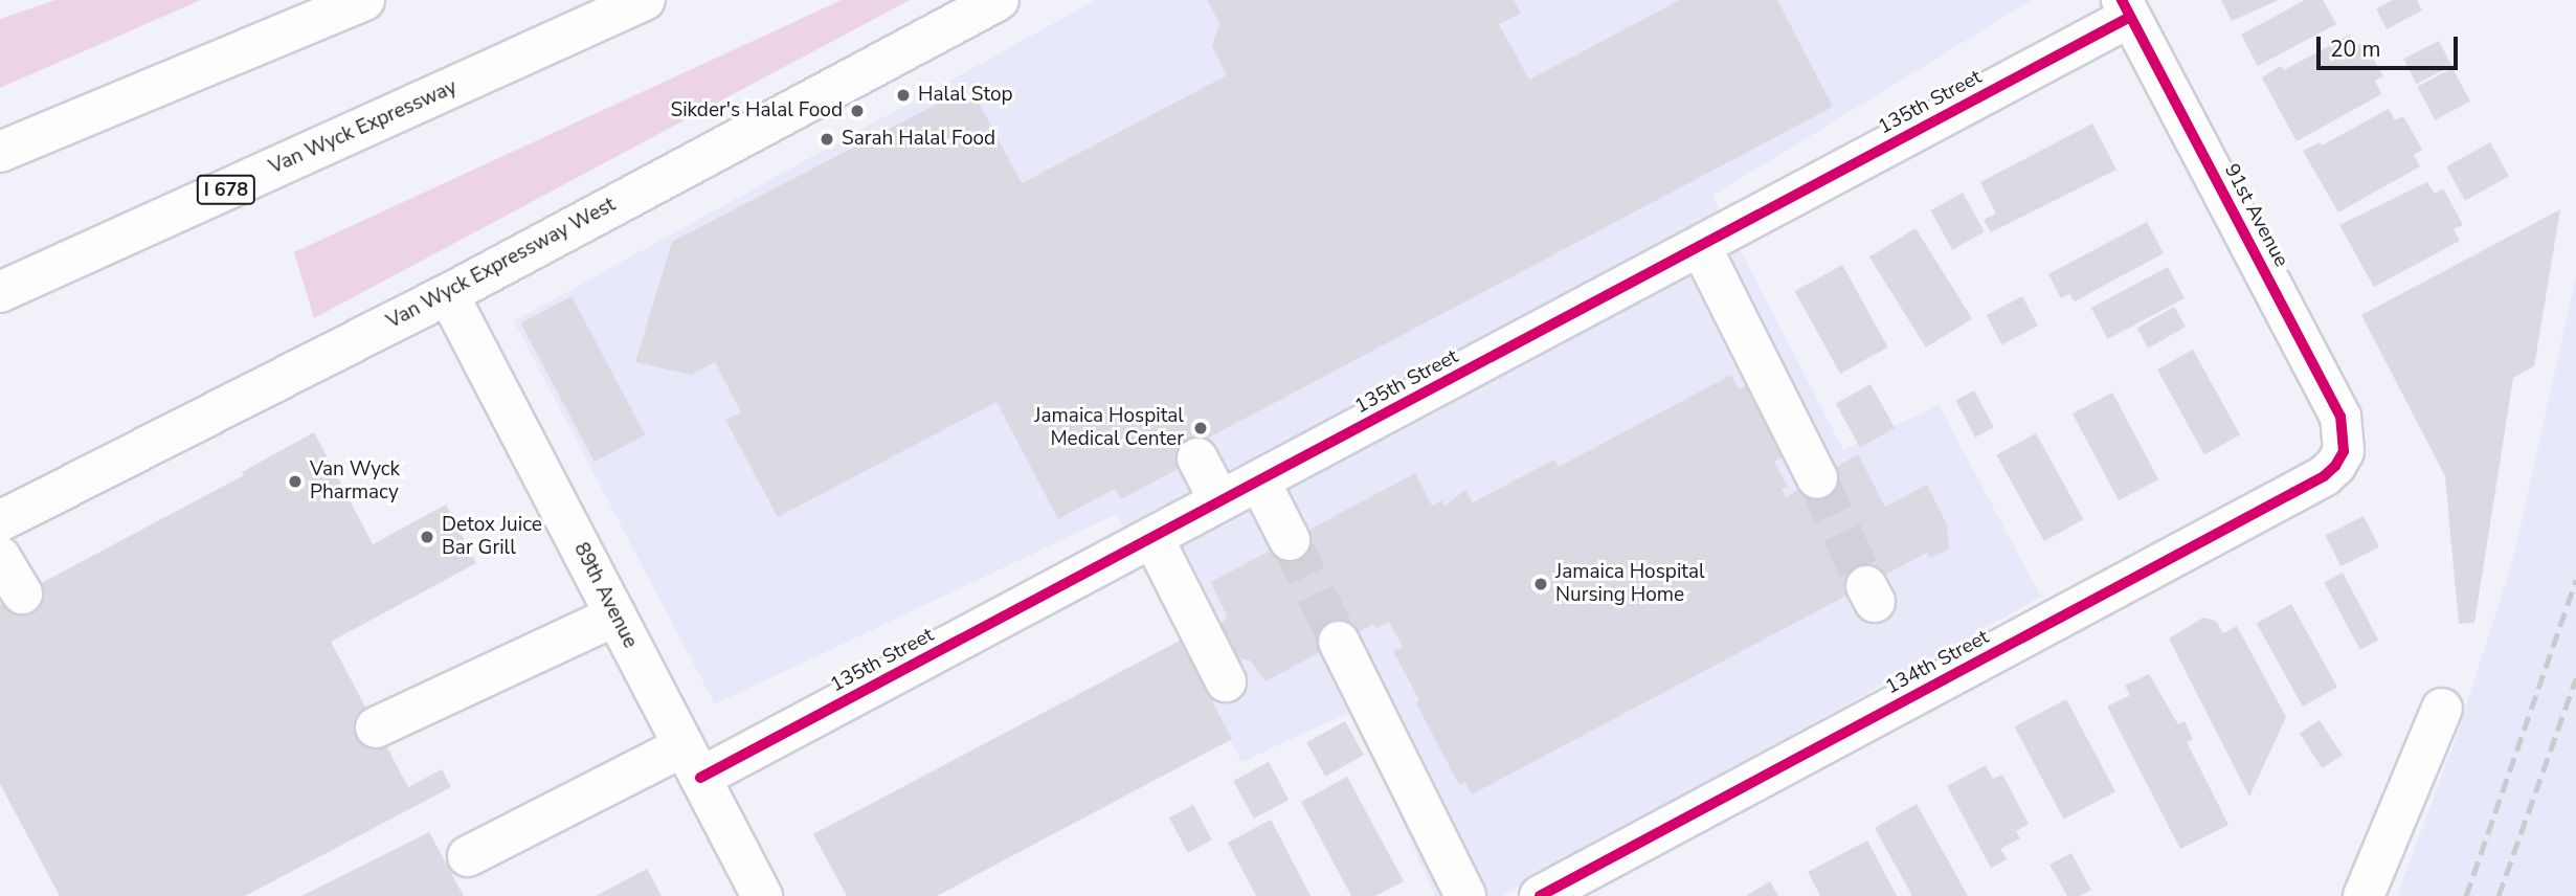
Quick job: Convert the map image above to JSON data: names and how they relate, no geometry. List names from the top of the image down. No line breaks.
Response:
{"streets":{"main road":["135th Street","Van Wyck Expressway","I 678","91st Avenue","Van Wyck Expressway West","89th Avenue","134th Street"]},"crossings":[["135th Street","91st Avenue"],["135th Street","89th Avenue"],["91st Avenue","134th Street"],["Van Wyck Expressway West","89th Avenue"]],"places":["Halal Stop","Sikder's Halal Food","Sarah Halal Food","Jamaica Hospital Medical Center","Van Wyck Pharmacy","Detox Juice Bar Grill","Jamaica Hospital Nursing Home"],"scale_bar":"20 m"}
